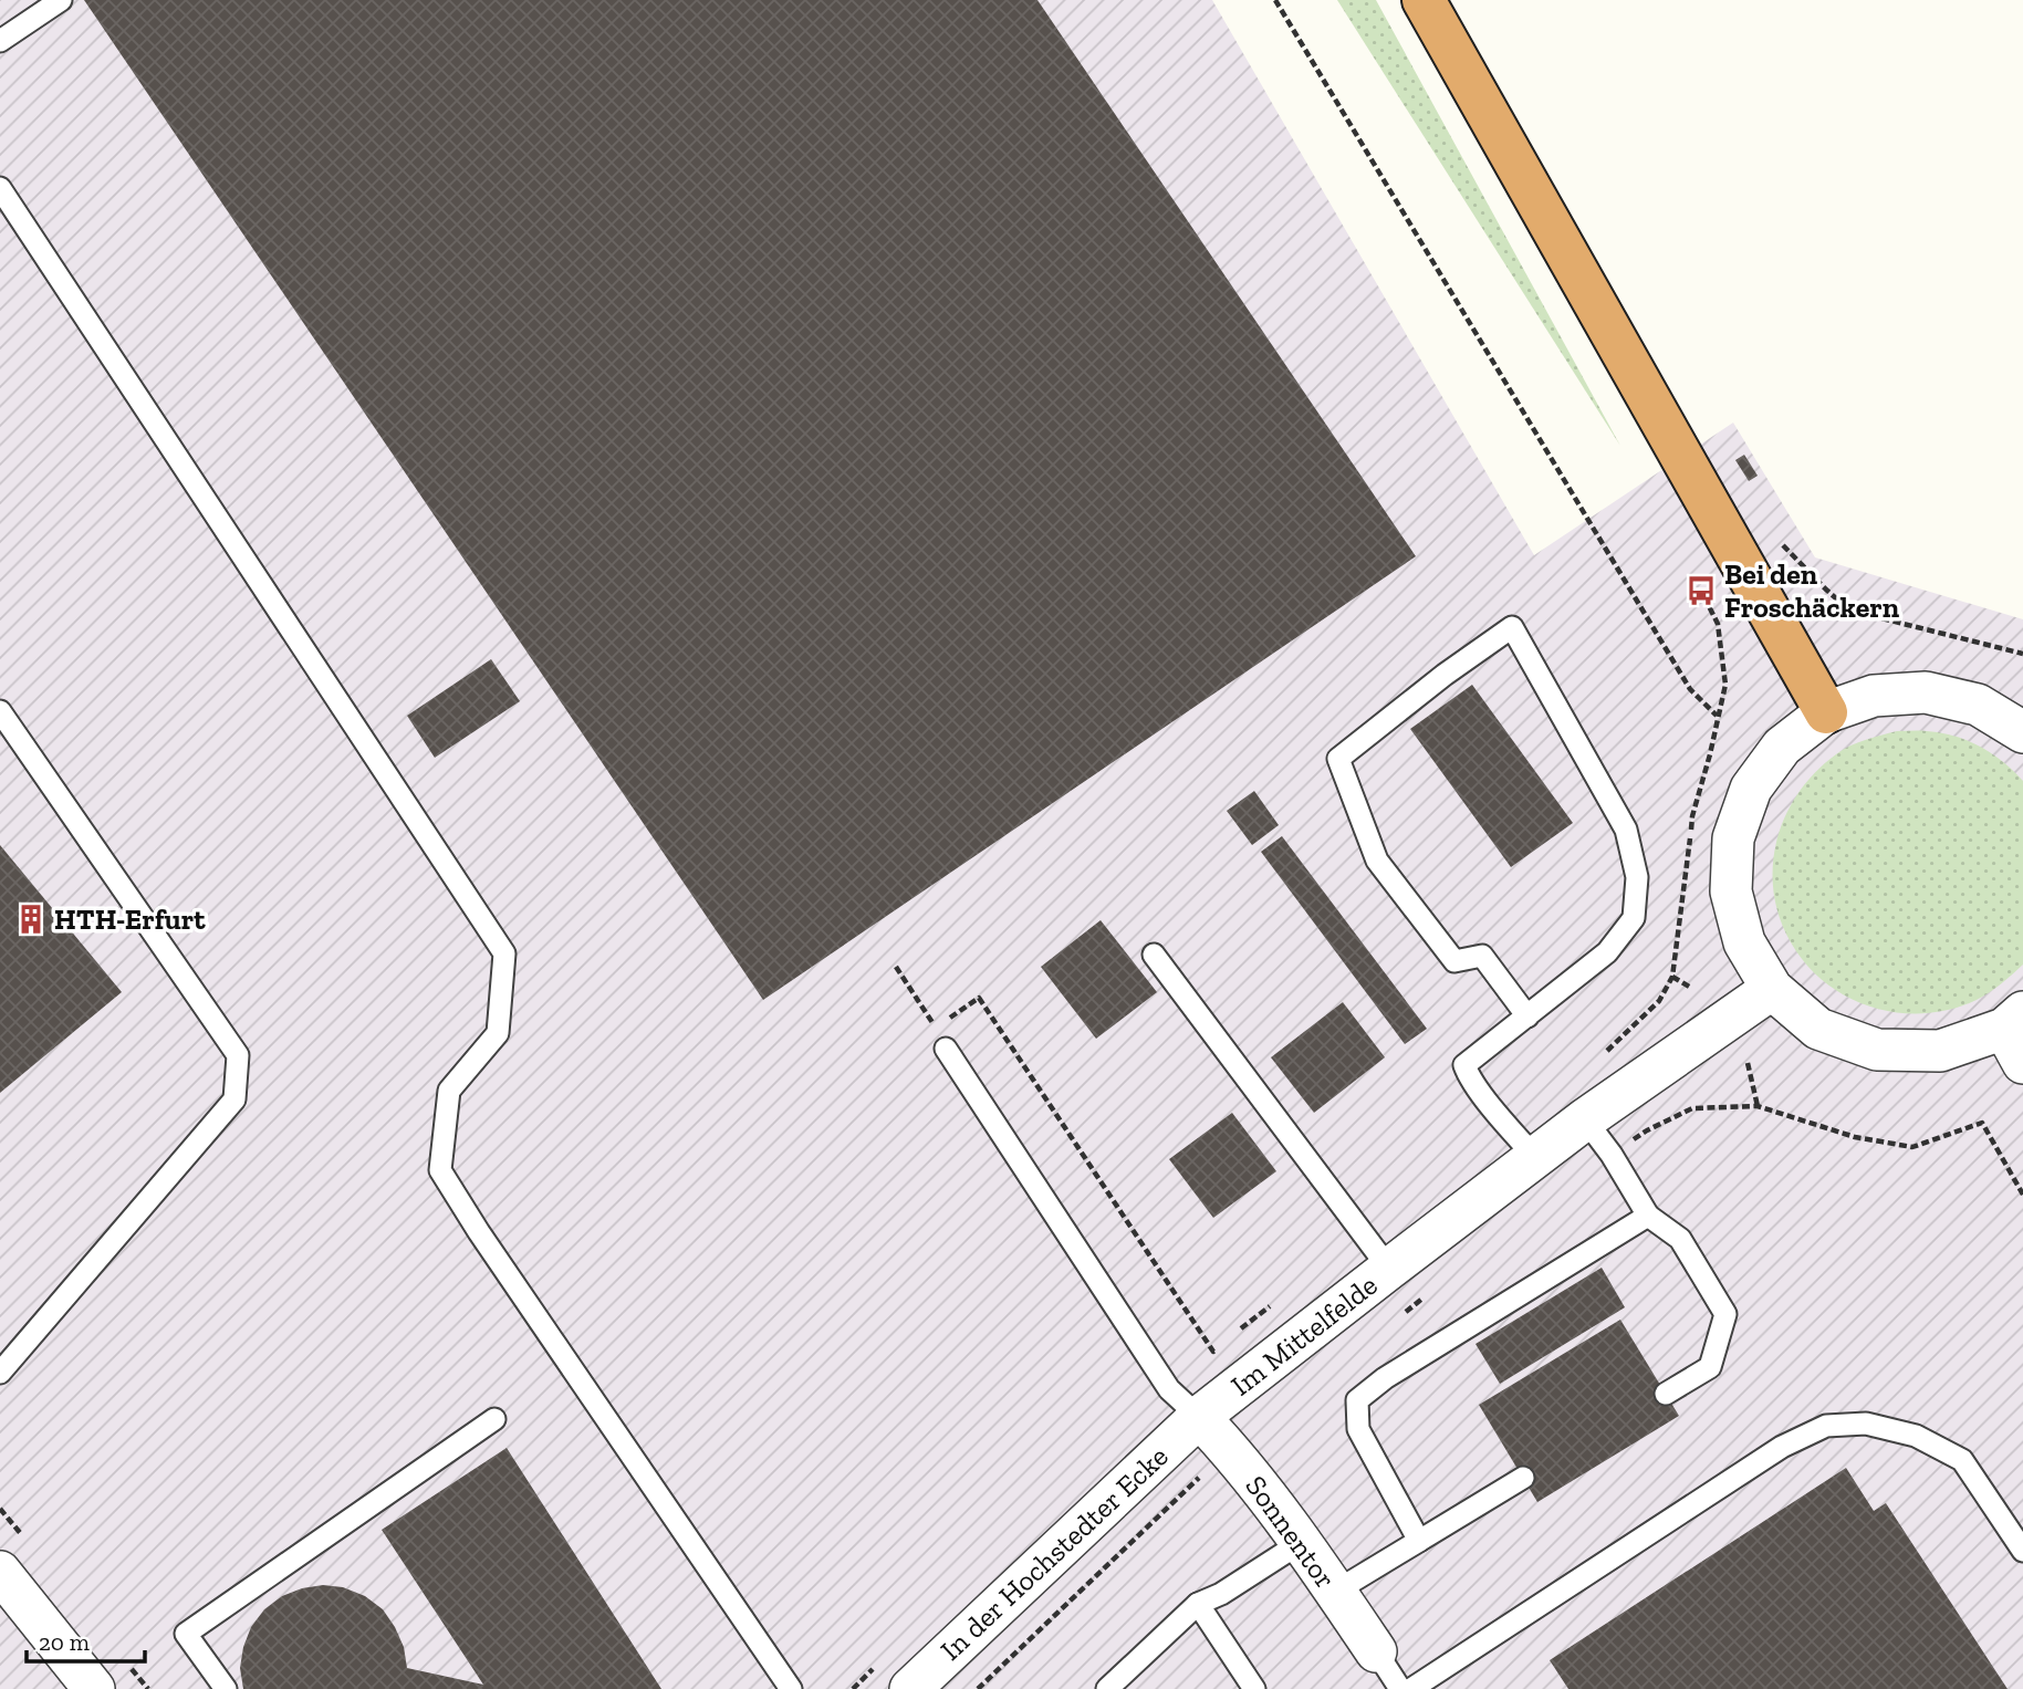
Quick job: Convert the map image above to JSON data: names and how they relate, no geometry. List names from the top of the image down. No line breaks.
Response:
{"streets":{"street":["Im Mittelfelde","Sonnentor","In der Hochstedter Ecke"]},"crossings":[["Im Mittelfelde","Sonnentor"],["Im Mittelfelde","In der Hochstedter Ecke"],["Sonnentor","In der Hochstedter Ecke"]],"places":{"bus stop":["Bei den Froschäckern"],"building":["HTH-Erfurt"]},"scale_bar":"20 m"}
